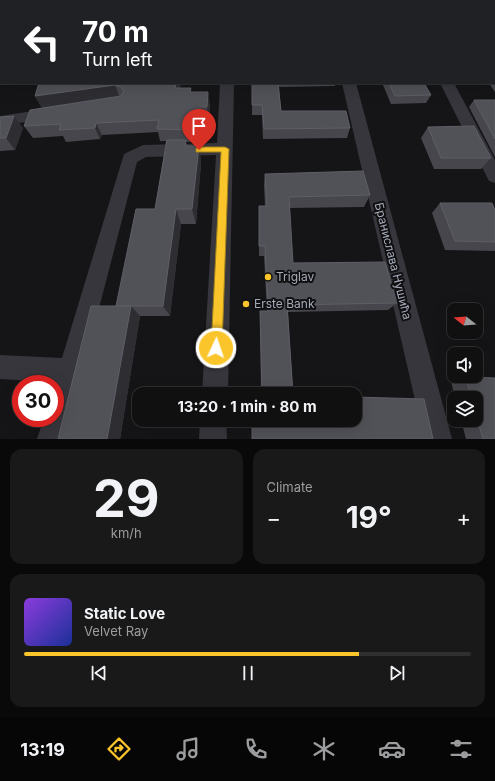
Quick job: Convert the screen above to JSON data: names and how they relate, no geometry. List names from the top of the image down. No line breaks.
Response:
{"streets":{"street":["Бранислава Нушића"]},"places":["Triglav","Erste Bank"],"north":"left","page":{"turn":["70 m","Turn left"],"limit":"30","trip":"13:20 · 1 min · 80 m","tile":[["29","km/h"],"Climate"],"heat":["−","19°","+"],"song":["Static Love","Velvet Ray"],"tabs":"13:19"}}
